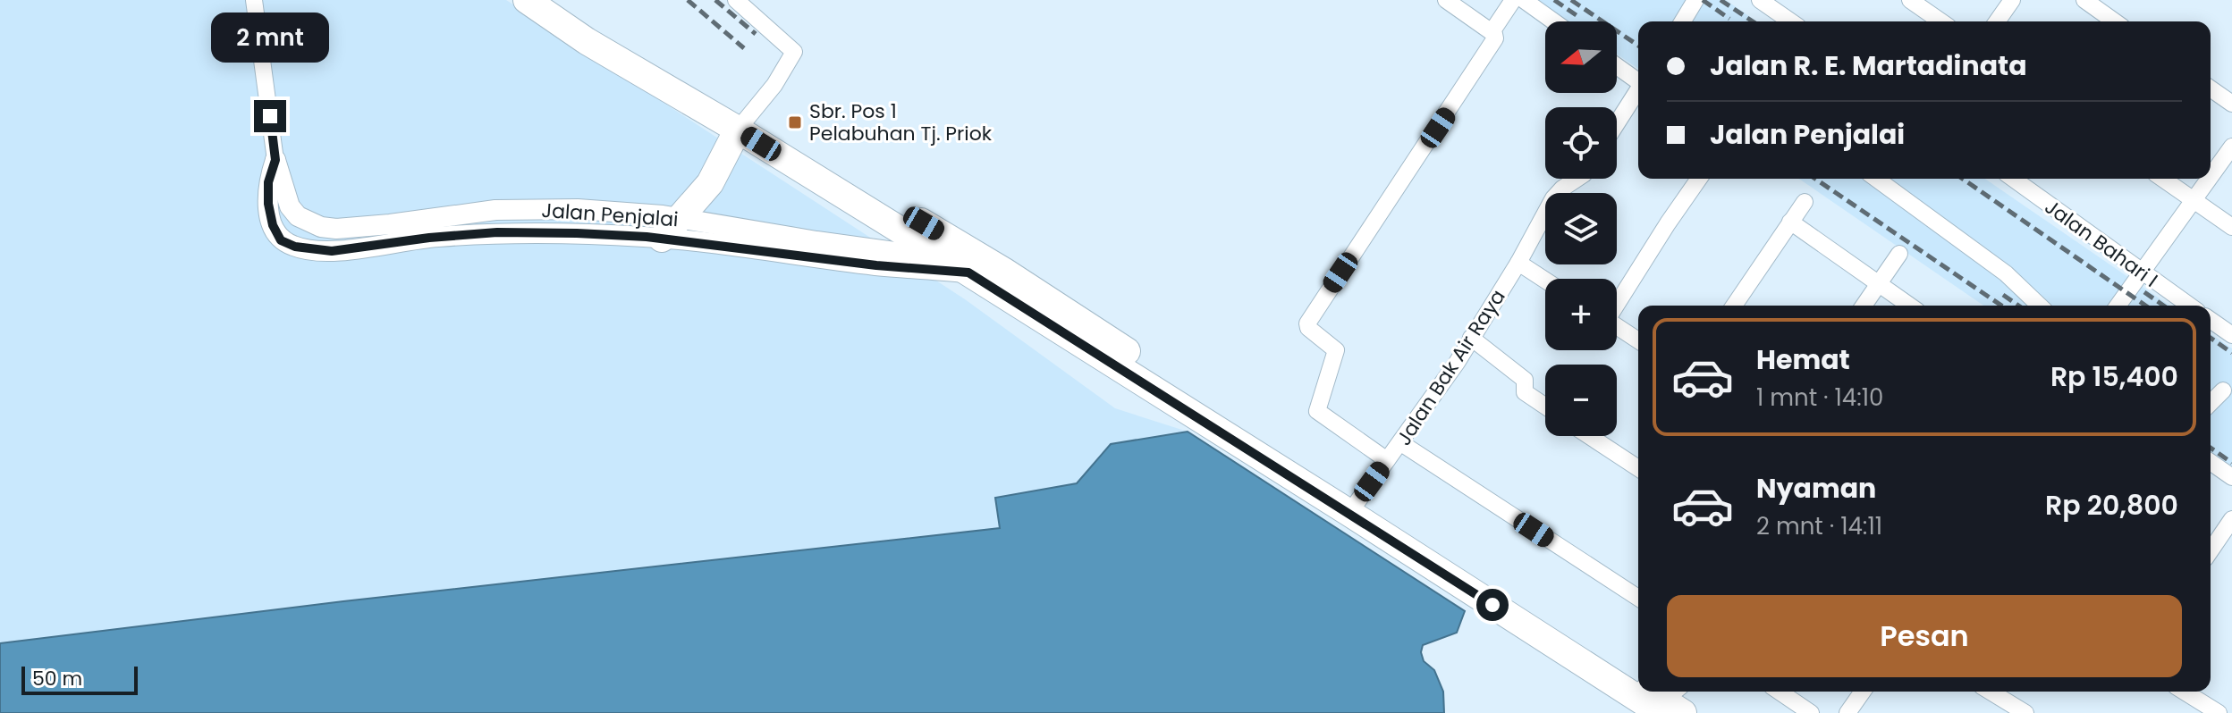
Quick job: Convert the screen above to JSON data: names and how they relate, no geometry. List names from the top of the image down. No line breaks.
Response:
{"streets":{"street":["Jalan Penjalai","Jalan Bahari I","Jalan Bak Air Raya"]},"places":{"transit":["Sbr. Pos 1 Pelabuhan Tj. Priok"]},"scale_bar":"50 m","north":"left","page":{"bubble":"2 mnt","map_buttons":["+","−"],"banner":["Jalan R. E. Martadinata","Jalan Penjalai"],"list":[{"name":"Hemat","note":"1 mnt · 14:10","value":"Rp 15,400"},{"name":"Nyaman","note":"2 mnt · 14:11","value":"Rp 20,800"}],"buttons":"Pesan","scale":"50 m"}}
